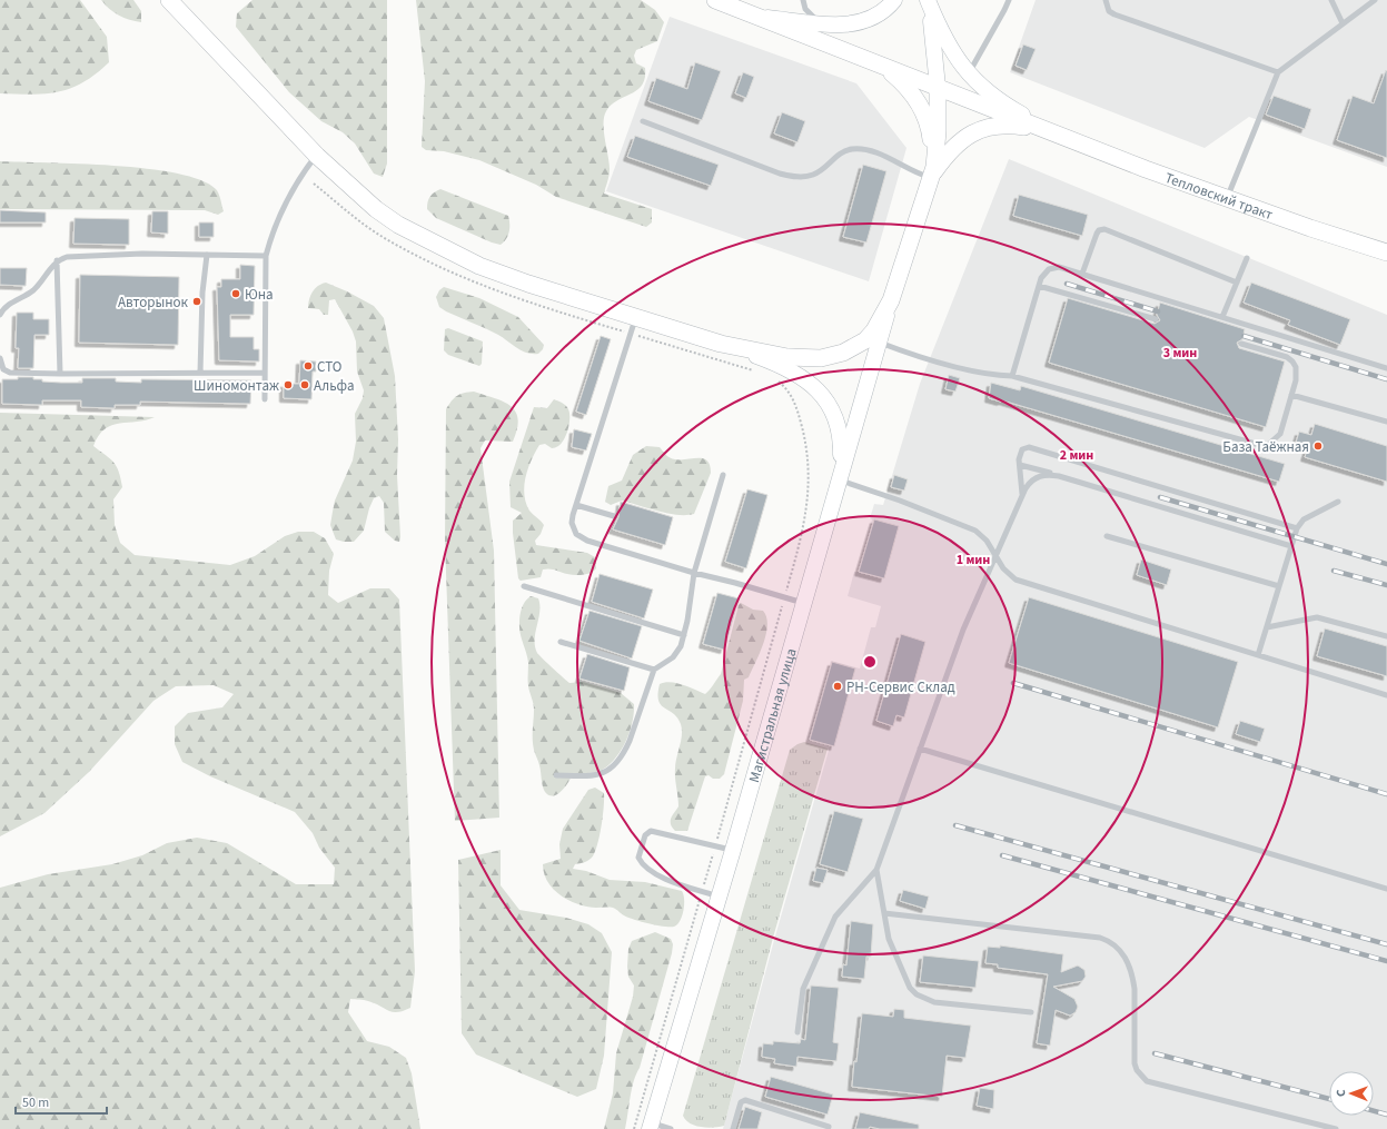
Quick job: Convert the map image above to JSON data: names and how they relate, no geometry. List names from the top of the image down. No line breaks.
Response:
{"streets":{"main road":["Тепловский тракт","Магистральная улица"]},"places":["Юна","Авторынок","СТО","Шиномонтаж","Альфа","База Таёжная","РН-Сервис Cклад"],"scale_bar":"50 m","north":"left","rings":["3 мин","2 мин","1 мин"]}
